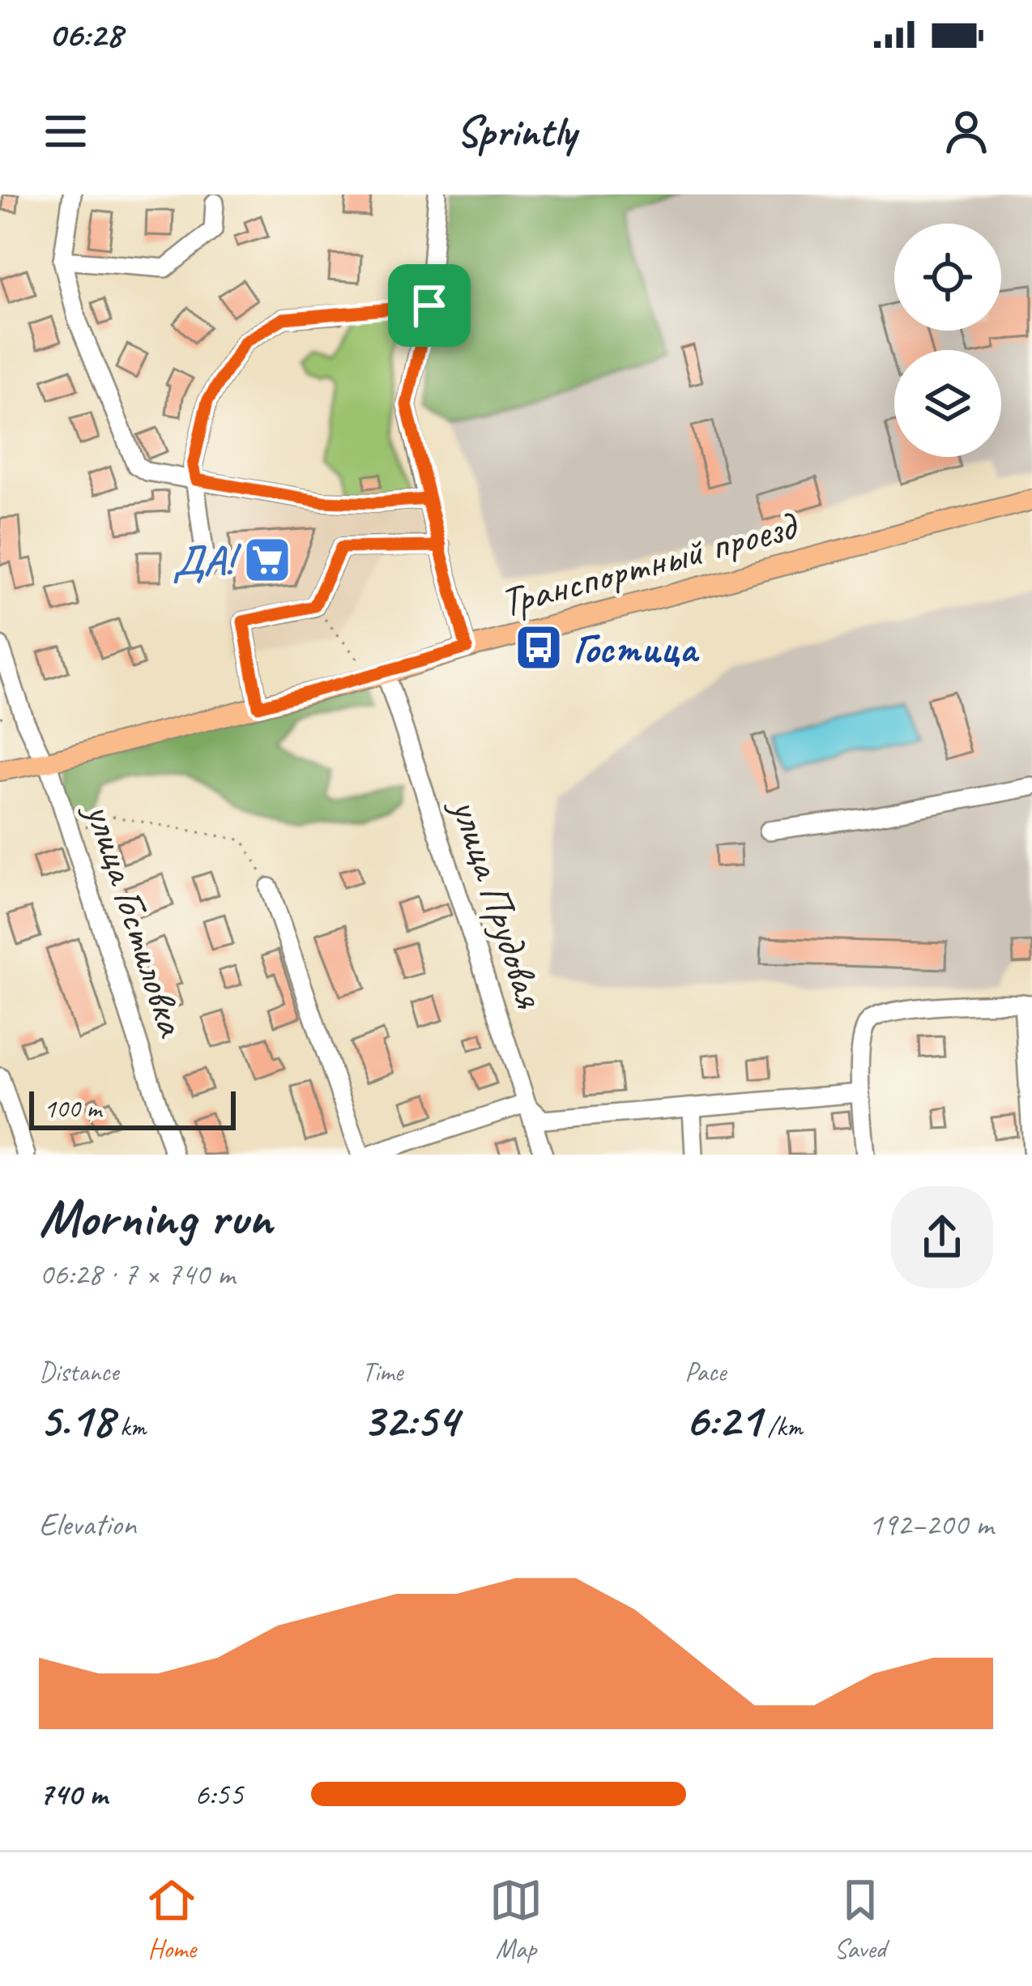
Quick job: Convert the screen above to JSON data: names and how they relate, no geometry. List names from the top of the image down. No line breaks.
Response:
{"streets":{"main road":["Транспортный проезд"],"street":["улица Прудовая","улица Гостиловка"]},"crossings":[["Транспортный проезд","улица Прудовая"],["Транспортный проезд","улица Гостиловка"]],"places":{"supermarket":["ДА!"],"bus stop":["Гостица"]},"scale_bar":"100 m","page":{"status":"06:28","header":"Sprintly","scale":"100 m","heading":["Morning run","06:28 · 7 × 740 m"],"stats":[["Distance","5.18 km"],["Time","32:54"],["Pace","6:21 /km"]],"chart":["Elevation","192–200 m"],"list":[{"name":"740 m","note":"6:55"}],"tabs":["Home","Map","Saved"]}}
